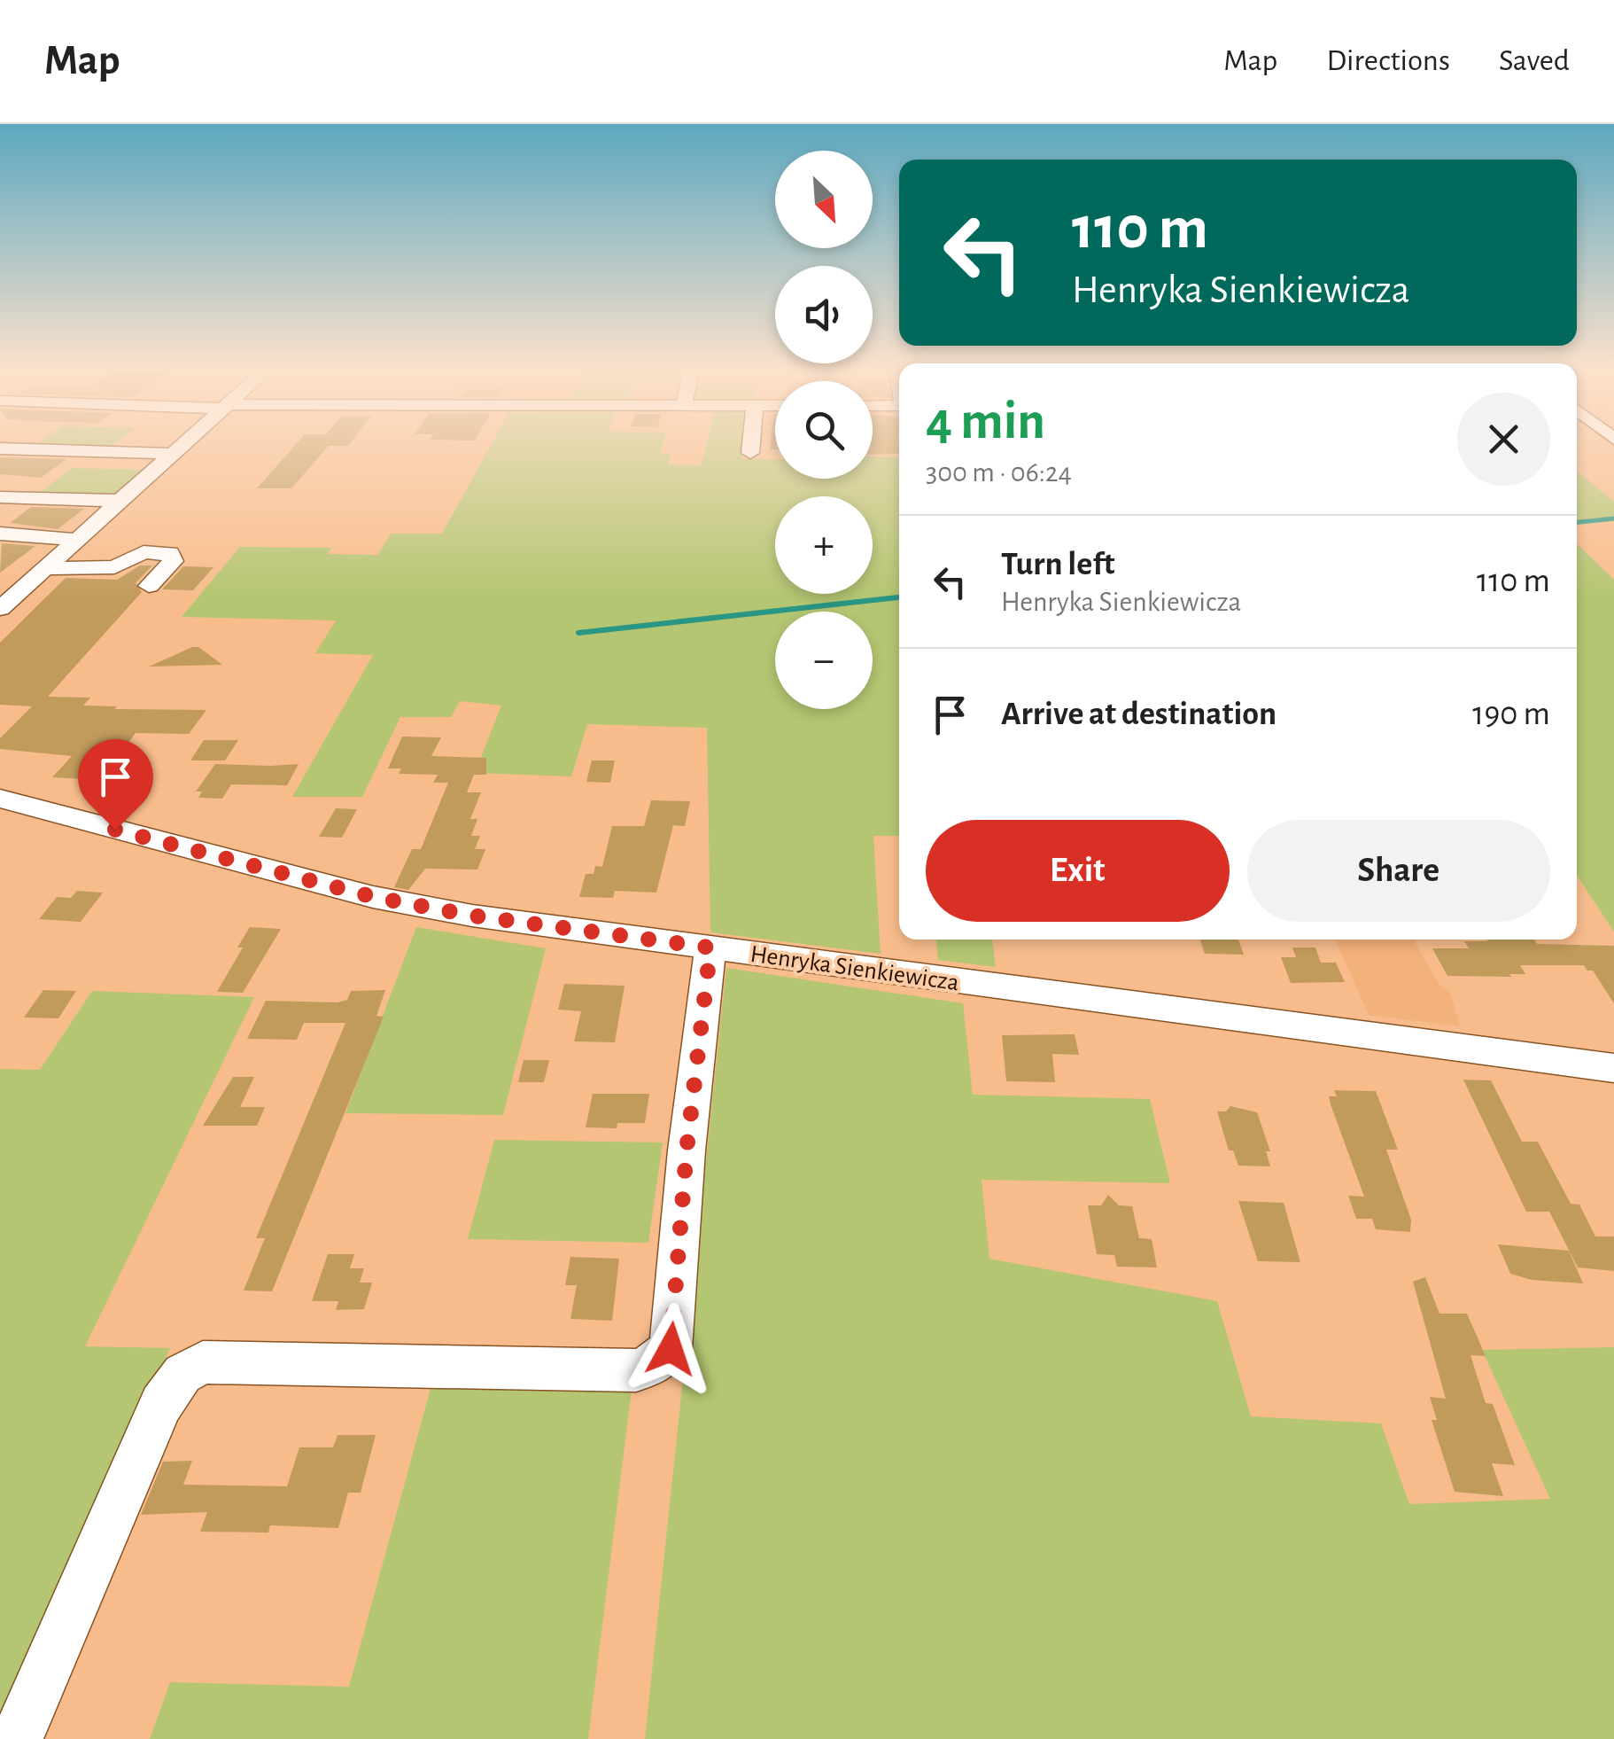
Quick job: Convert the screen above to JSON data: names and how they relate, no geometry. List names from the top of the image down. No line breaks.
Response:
{"streets":{"street":["Henryka Sienkiewicza"]},"north":"bottom right","page":{"header":"Map","nav":["Map","Directions","Saved"],"map_buttons":["+","−"],"turn":["110 m","Henryka Sienkiewicza"],"heading":["4 min","300 m · 06:24"],"list":[{"name":"Turn left","note":"Henryka Sienkiewicza","value":"110 m"},{"name":"Arrive at destination","value":"190 m"}],"buttons":["Exit","Share"]}}
